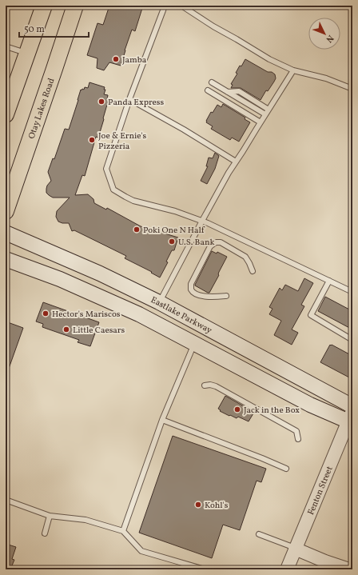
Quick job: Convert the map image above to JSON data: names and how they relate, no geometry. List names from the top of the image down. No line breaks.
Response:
{"streets":{"main road":["Otay Lakes Road","Eastlake Parkway"],"street":["Fenton Street"]},"places":["Jamba","Panda Express","Joe & Ernie's Pizzeria","Poki One N Half","U.S. Bank","Hector's Mariscos","Little Caesars","Jack in the Box","Kohl's"],"scale_bar":"50 m","north":"bottom right"}
